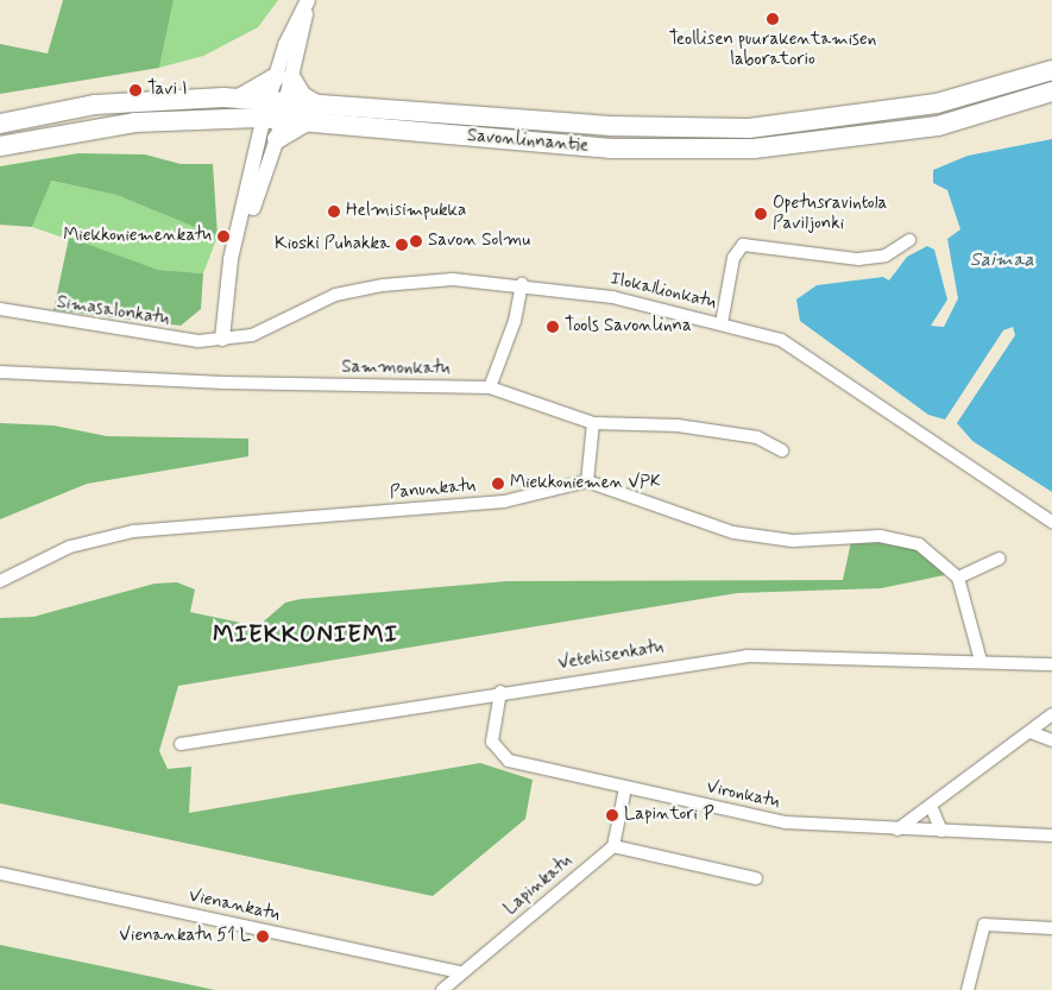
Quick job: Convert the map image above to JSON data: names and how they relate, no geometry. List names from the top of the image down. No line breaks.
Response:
{"streets":{"highway":["Savonlinnantie"],"street":["Ilokallionkatu","Simasalonkatu","Sammonkatu","Panunkatu","Vetehisenkatu","Vironkatu","Lapinkatu","Vienankatu"]},"crossings":[["Ilokallionkatu","Simasalonkatu"],["Vetehisenkatu","Vironkatu"],["Lapinkatu","Vienankatu"]],"districts":["MIEKKONIEMI"],"water":["Saimaa"],"places":["Teollisen puurakentamisen laboratorio","Tavi I","Helmisimpukka","Opetusravintola Paviljonki","Miekkoniemenkatu","Savon Solmu","Kioski Puhakka","Tools Savonlinna","Miekkoniemen VPK","Lapintori P","Vienankatu 51 L"]}
